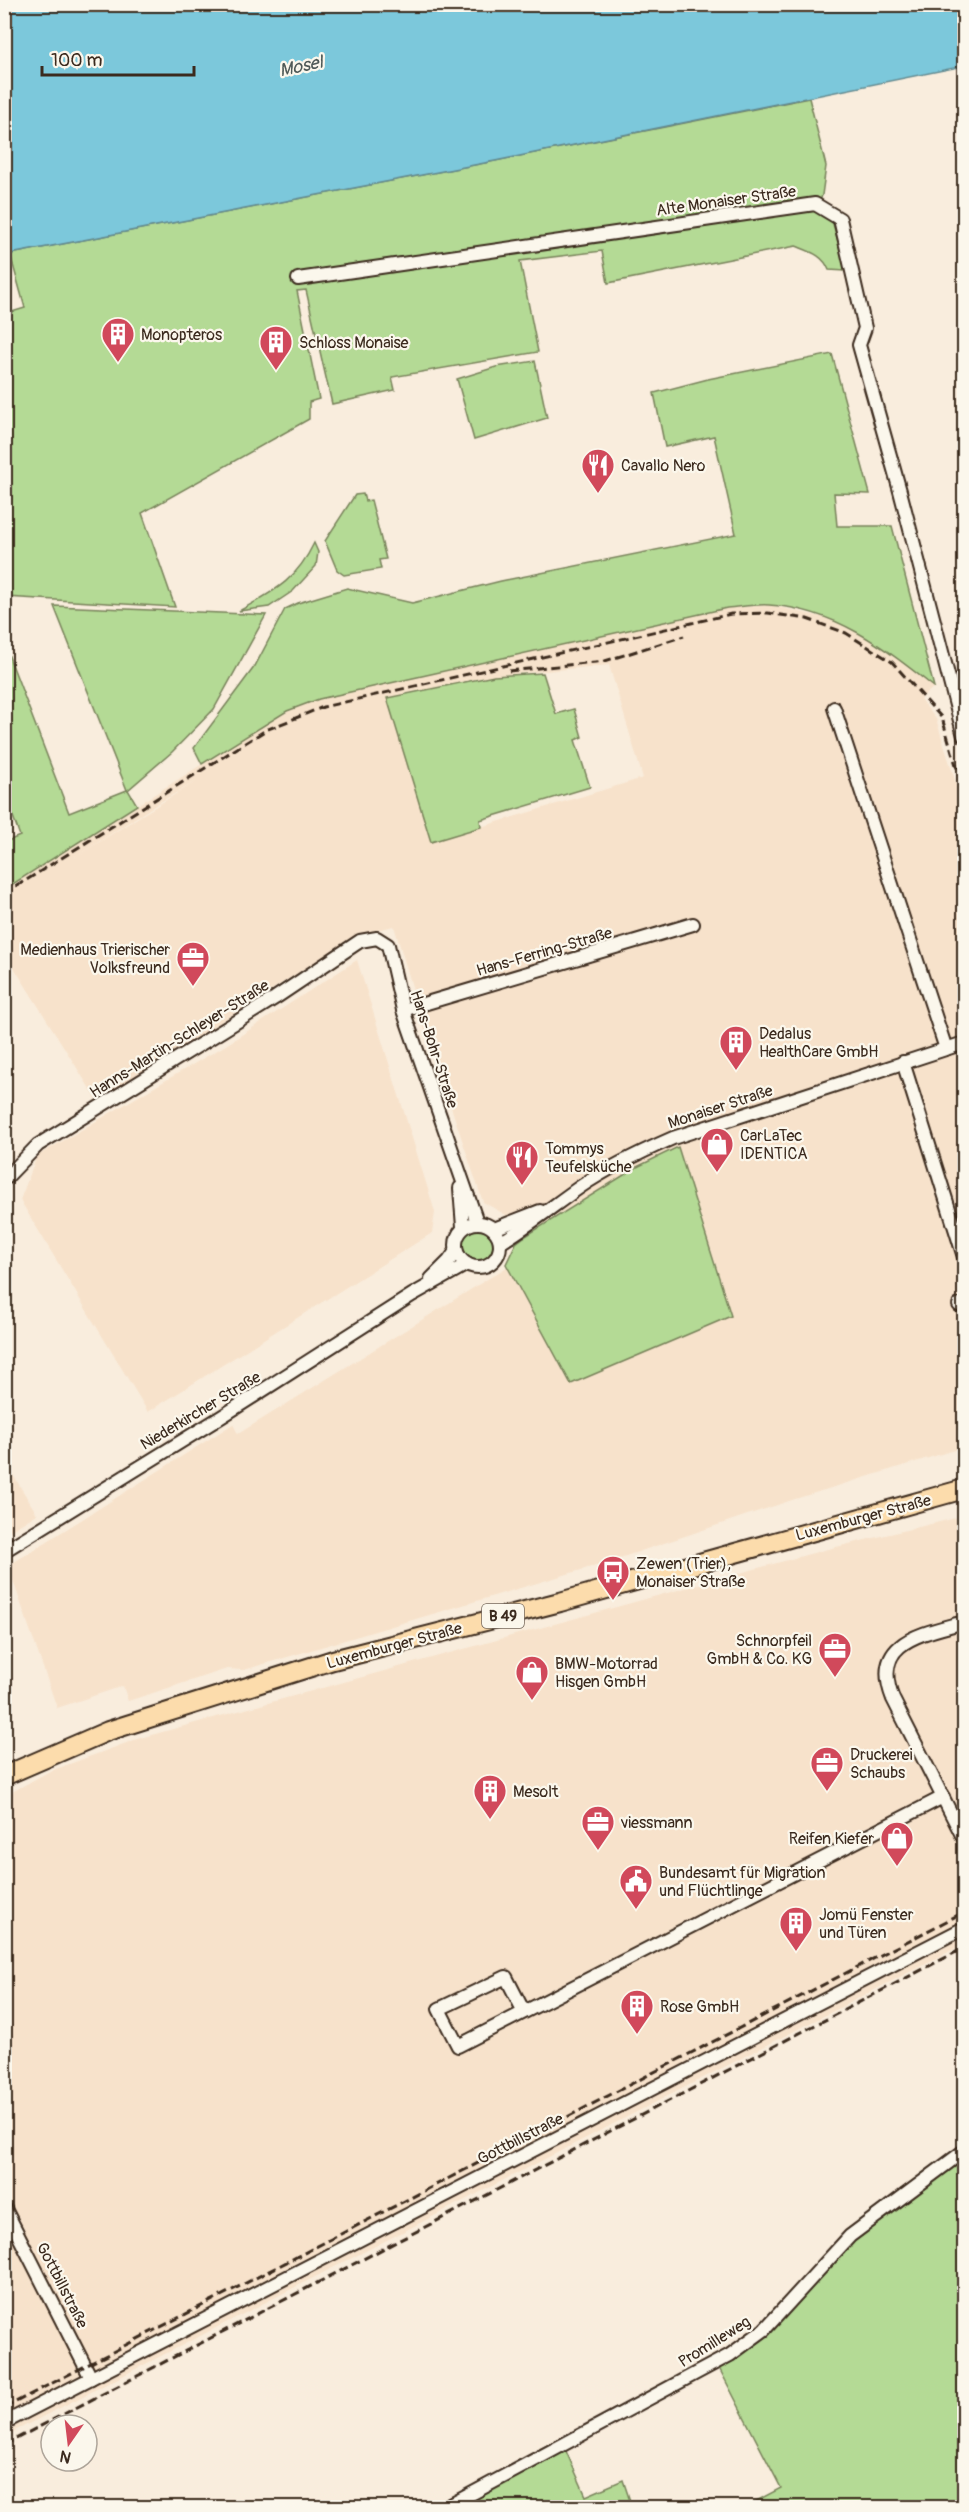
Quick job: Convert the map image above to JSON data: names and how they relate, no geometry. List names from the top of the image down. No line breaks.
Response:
{"streets":{"main road":["Luxemburger Straße","B 49"],"street":["Alte Monaiser Straße","Hans-Ferring-Straße","Hanns-Martin-Schleyer-Straße","Hans-Bohr-Straße","Monaiser Straße","Niederkircher Straße","Gottbillstraße","Promilleweg"]},"crossings":[["Hans-Ferring-Straße","Hans-Bohr-Straße"],["Hanns-Martin-Schleyer-Straße","Hans-Bohr-Straße"],["Hans-Bohr-Straße","Monaiser Straße"],["Hans-Bohr-Straße","Niederkircher Straße"],["Monaiser Straße","Niederkircher Straße"]],"water":["Mosel"],"places":{"building":["Monopteros","Schloss Monaise","Dedalus HealthCare GmbH","Mesolt","Jomü Fenster und Türen","Rose GmbH"],"restaurant":["Cavallo Nero","Tommys Teufelsküche"],"office":["Medienhaus Trierischer Volksfreund","Schnorpfeil GmbH & Co. KG","Druckerei Schaubs","viessmann"],"shop":["CarLaTec IDENTICA","BMW-Motorrad Hisgen GmbH","Reifen Kiefer"],"bus stop":["Zewen (Trier), Monaiser Straße"],"public building":["Bundesamt für Migration und Flüchtlinge"]},"scale_bar":"100 m","north":"bottom"}
